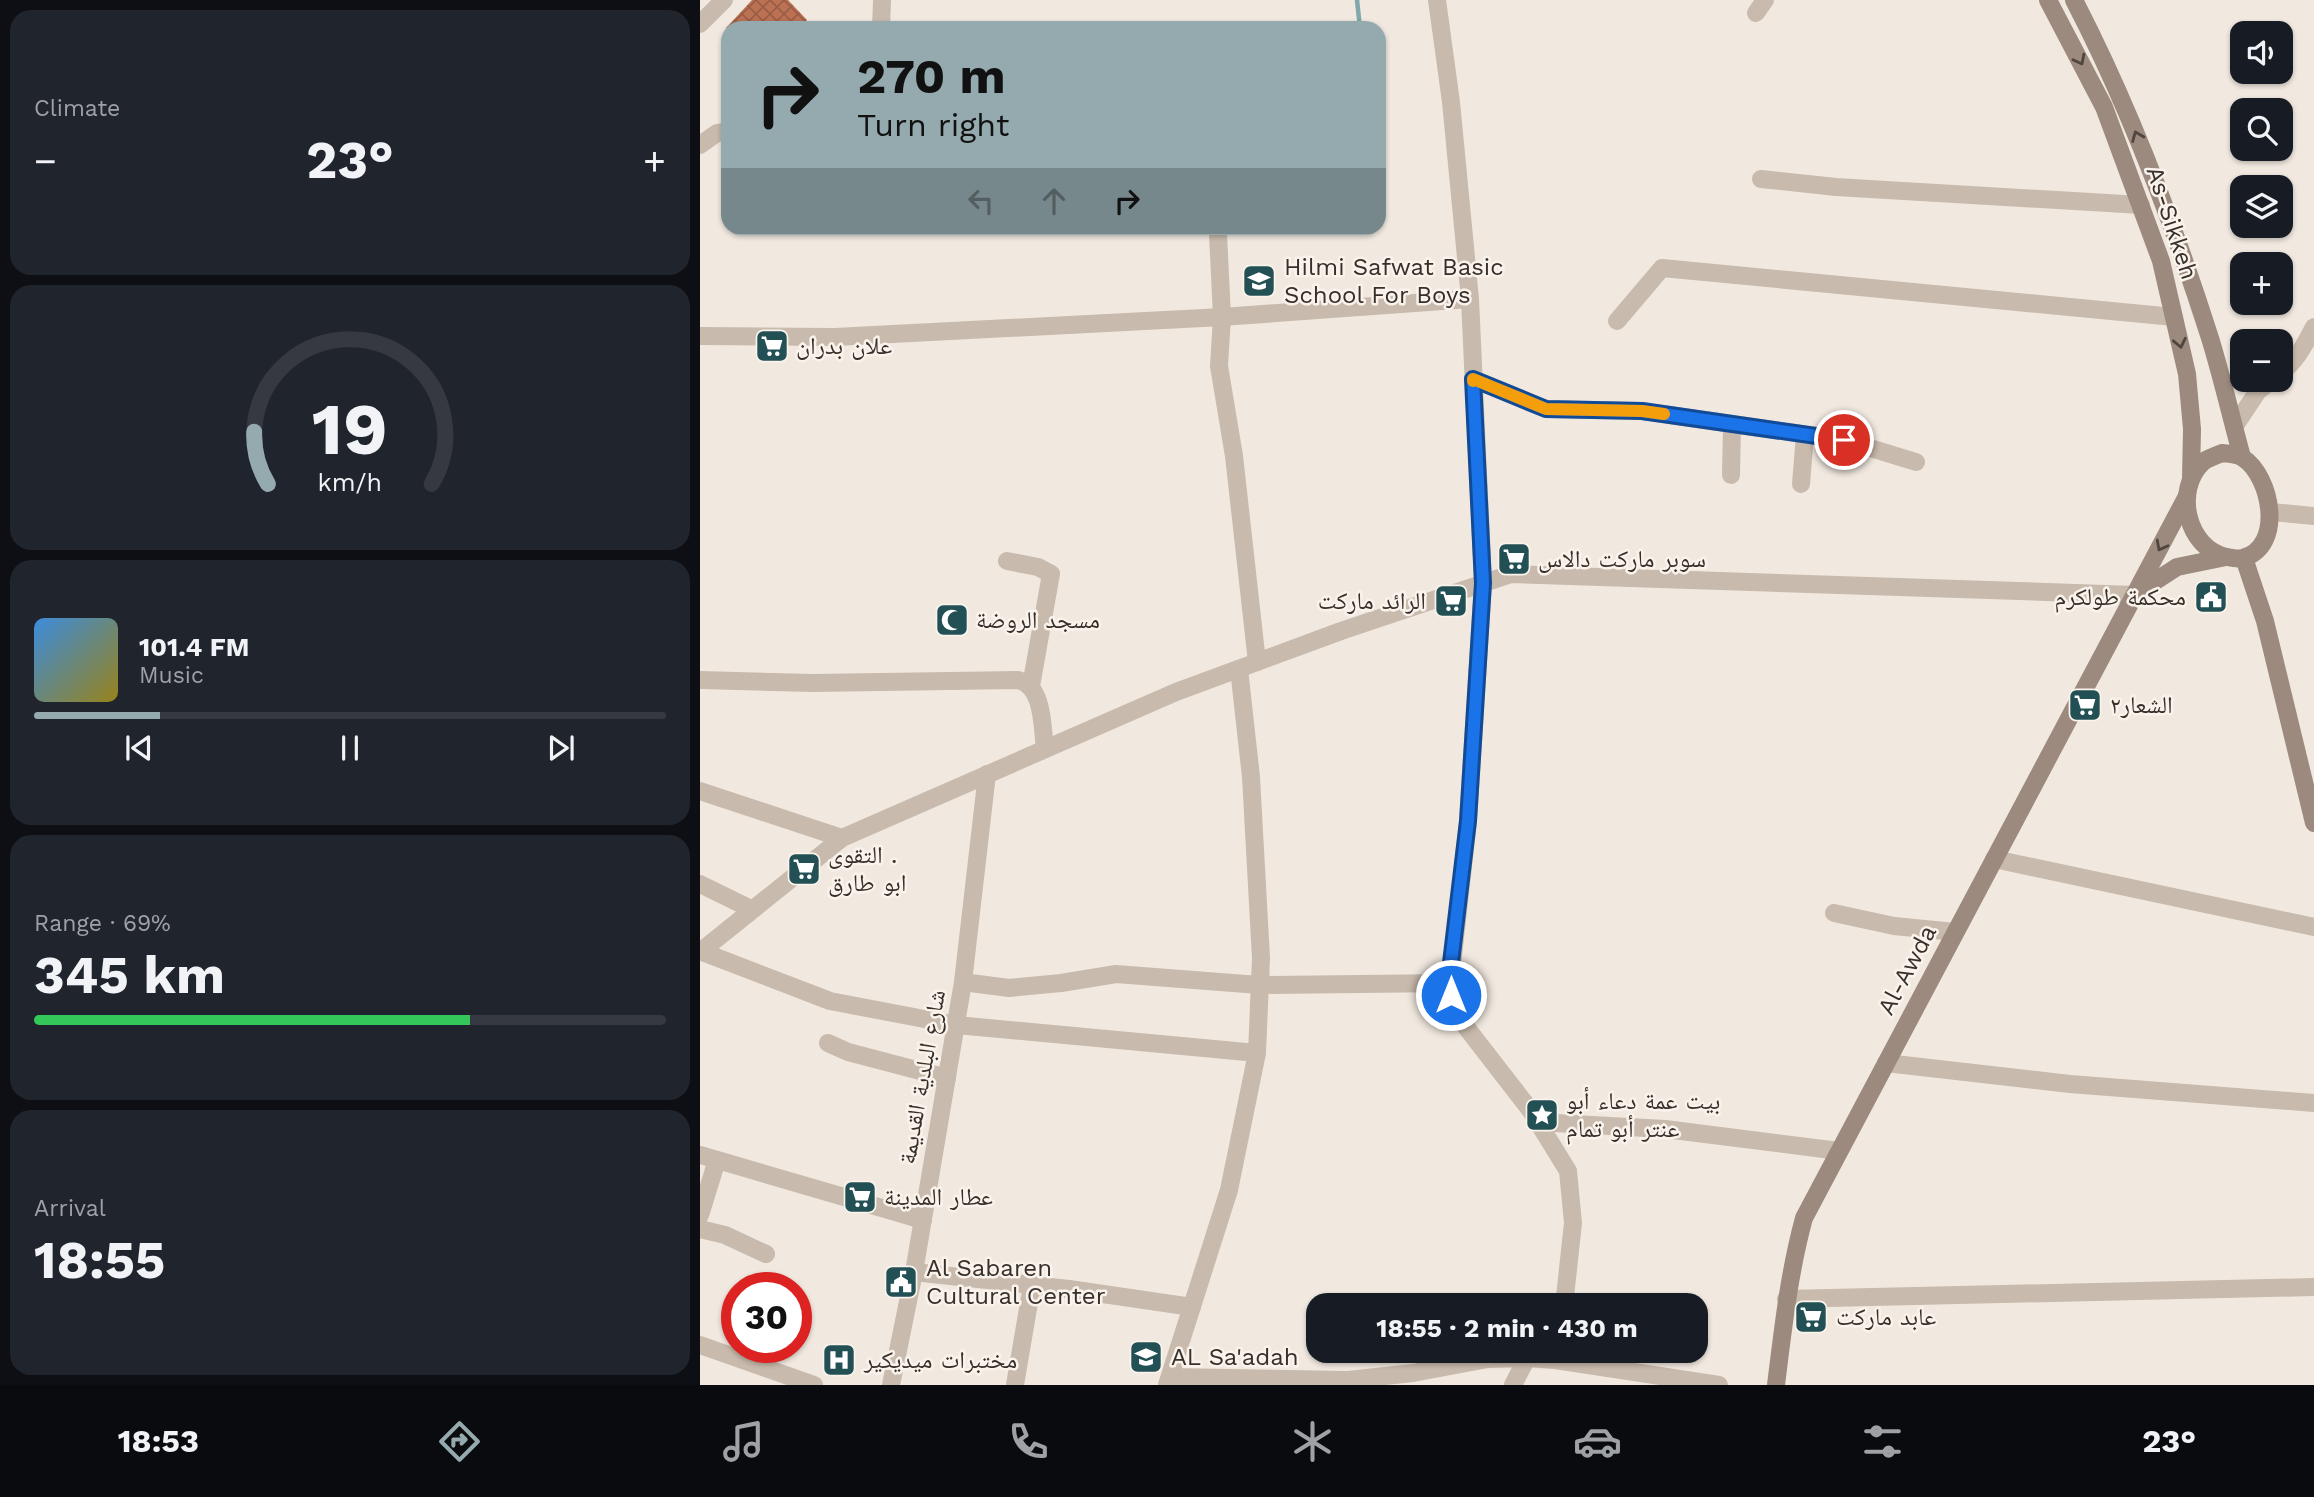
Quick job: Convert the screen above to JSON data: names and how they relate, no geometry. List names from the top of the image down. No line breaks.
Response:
{"streets":{"street":["As-Sikkeh","Al-Awda","شارع البلدية القديمة"]},"crossings":[["As-Sikkeh","Al-Awda"]],"places":{"school or university":["Hilmi Safwat Basic School For Boys","AL Sa'adah"],"supermarket":["علان بدران","سوبر ماركت دالاس","الرائد ماركت","الشعار٢","التقوى . ابو طارق","عطار المدينة","عابد ماركت"],"public building":["محكمة طولكرم","Al Sabaren Cultural Center"],"mosque":["مسجد الروضة"],"place":["بيت عمة دعاء أبو عنتر أبو تمام"],"hospital":["مختبرات ميديكير"]},"page":{"tile":["Climate",["Range · 69%","345 km"],["Arrival","18:55"]],"map_buttons":["+","−"],"turn":["270 m","Turn right"],"heat":["−","23°","+"],"song":["101.4 FM","Music"],"limit":"30","trip":"18:55 · 2 min · 430 m","tabs":["18:53","23°"],"gauge":["19","km/h"]}}
